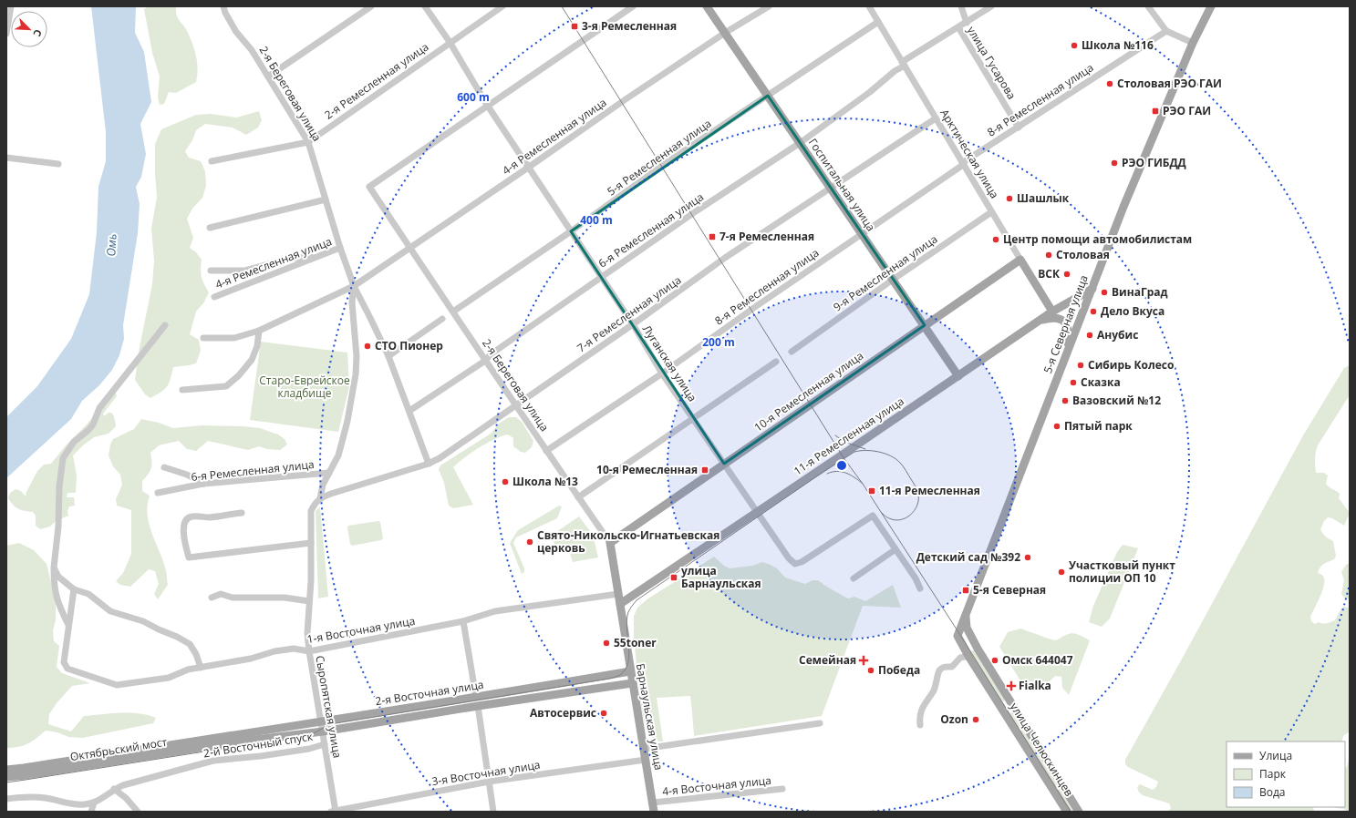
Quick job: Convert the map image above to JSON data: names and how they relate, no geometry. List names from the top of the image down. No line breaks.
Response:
{"streets":{"main road":["2-я Береговая улица","Арктическая улица","Госпитальная улица","5-я Северная улица","10-я Ремесленная улица","11-я Ремесленная улица","2-я Восточная улица","Барнаульская улица","Октябрьский мост","улица Челюскинцев"],"street":["улица Гусарова","2-я Ремесленная улица","8-я Ремесленная улица","4-я Ремесленная улица","5-я Ремесленная улица","6-я Ремесленная улица","9-я Ремесленная улица","7-я Ремесленная улица","Луганская улица","1-я Восточная улица","Сыропятская улица","2-й Восточный спуск","3-я Восточная улица","4-я Восточная улица"]},"crossings":[["улица Гусарова","8-я Ремесленная улица"],["улица Гусарова","6-я Ремесленная улица"],["2-я Ремесленная улица","2-я Береговая улица"],["2-я Ремесленная улица","Луганская улица"],["2-я Береговая улица","8-я Ремесленная улица"],["2-я Береговая улица","4-я Ремесленная улица"],["2-я Береговая улица","5-я Ремесленная улица"],["2-я Береговая улица","6-я Ремесленная улица"],["2-я Береговая улица","7-я Ремесленная улица"],["2-я Береговая улица","Луганская улица"],["2-я Береговая улица","10-я Ремесленная улица"],["2-я Береговая улица","11-я Ремесленная улица"],["2-я Береговая улица","1-я Восточная улица"],["2-я Береговая улица","Сыропятская улица"],["2-я Береговая улица","Барнаульская улица"],["8-я Ремесленная улица","Арктическая улица"],["8-я Ремесленная улица","Госпитальная улица"],["8-я Ремесленная улица","Луганская улица"],["4-я Ремесленная улица","Госпитальная улица"],["4-я Ремесленная улица","Луганская улица"],["4-я Ремесленная улица","Сыропятская улица"],["Арктическая улица","5-я Ремесленная улица"],["Арктическая улица","6-я Ремесленная улица"],["Арктическая улица","9-я Ремесленная улица"],["Арктическая улица","7-я Ремесленная улица"],["Арктическая улица","10-я Ремесленная улица"],["Арктическая улица","11-я Ремесленная улица"],["5-я Ремесленная улица","Госпитальная улица"],["5-я Ремесленная улица","Луганская улица"],["Госпитальная улица","6-я Ремесленная улица"],["Госпитальная улица","9-я Ремесленная улица"],["Госпитальная улица","7-я Ремесленная улица"],["Госпитальная улица","10-я Ремесленная улица"],["Госпитальная улица","11-я Ремесленная улица"],["6-я Ремесленная улица","Луганская улица"],["6-я Ремесленная улица","Сыропятская улица"],["7-я Ремесленная улица","Луганская улица"],["7-я Ремесленная улица","Сыропятская улица"],["5-я Северная улица","11-я Ремесленная улица"],["5-я Северная улица","улица Челюскинцев"],["Луганская улица","10-я Ремесленная улица"],["Луганская улица","11-я Ремесленная улица"],["11-я Ремесленная улица","Барнаульская улица"],["1-я Восточная улица","Сыропятская улица"],["2-я Восточная улица","Сыропятская улица"],["2-я Восточная улица","Барнаульская улица"],["2-я Восточная улица","Октябрьский мост"],["Сыропятская улица","2-й Восточный спуск"],["Сыропятская улица","3-я Восточная улица"],["Барнаульская улица","3-я Восточная улица"],["Барнаульская улица","4-я Восточная улица"]],"water":["Омь"],"parks":["Старо-Еврейское кладбище"],"places":{"transit":["3-я Ремесленная","РЭО ГАИ","7-я Ремесленная","10-я Ремесленная","11-я Ремесленная","улица Барнаульская","5-я Северная"],"other":["Школа №116","Столовая РЭО ГАИ","РЭО ГИБДД","Шашлык","Центр помощи автомобилистам","Столовая","ВСК","ВинаГрад","Дело Вкуса","Анубис","СТО Пионер","Сибирь Колесо","Сказка","Вазовский №12","Пятый парк","Школа №13","Свято-Никольско-Игнатьевская церковь","Детский сад №392","Участковый пункт полиции ОП 10","55toner","Омск 644047","Победа","Автосервис","Ozon"],"health":["Семейная","Fialka"]},"legend":["Улица","Парк","Вода"],"north":"bottom right","rings":["600 m","400 m","200 m"]}
